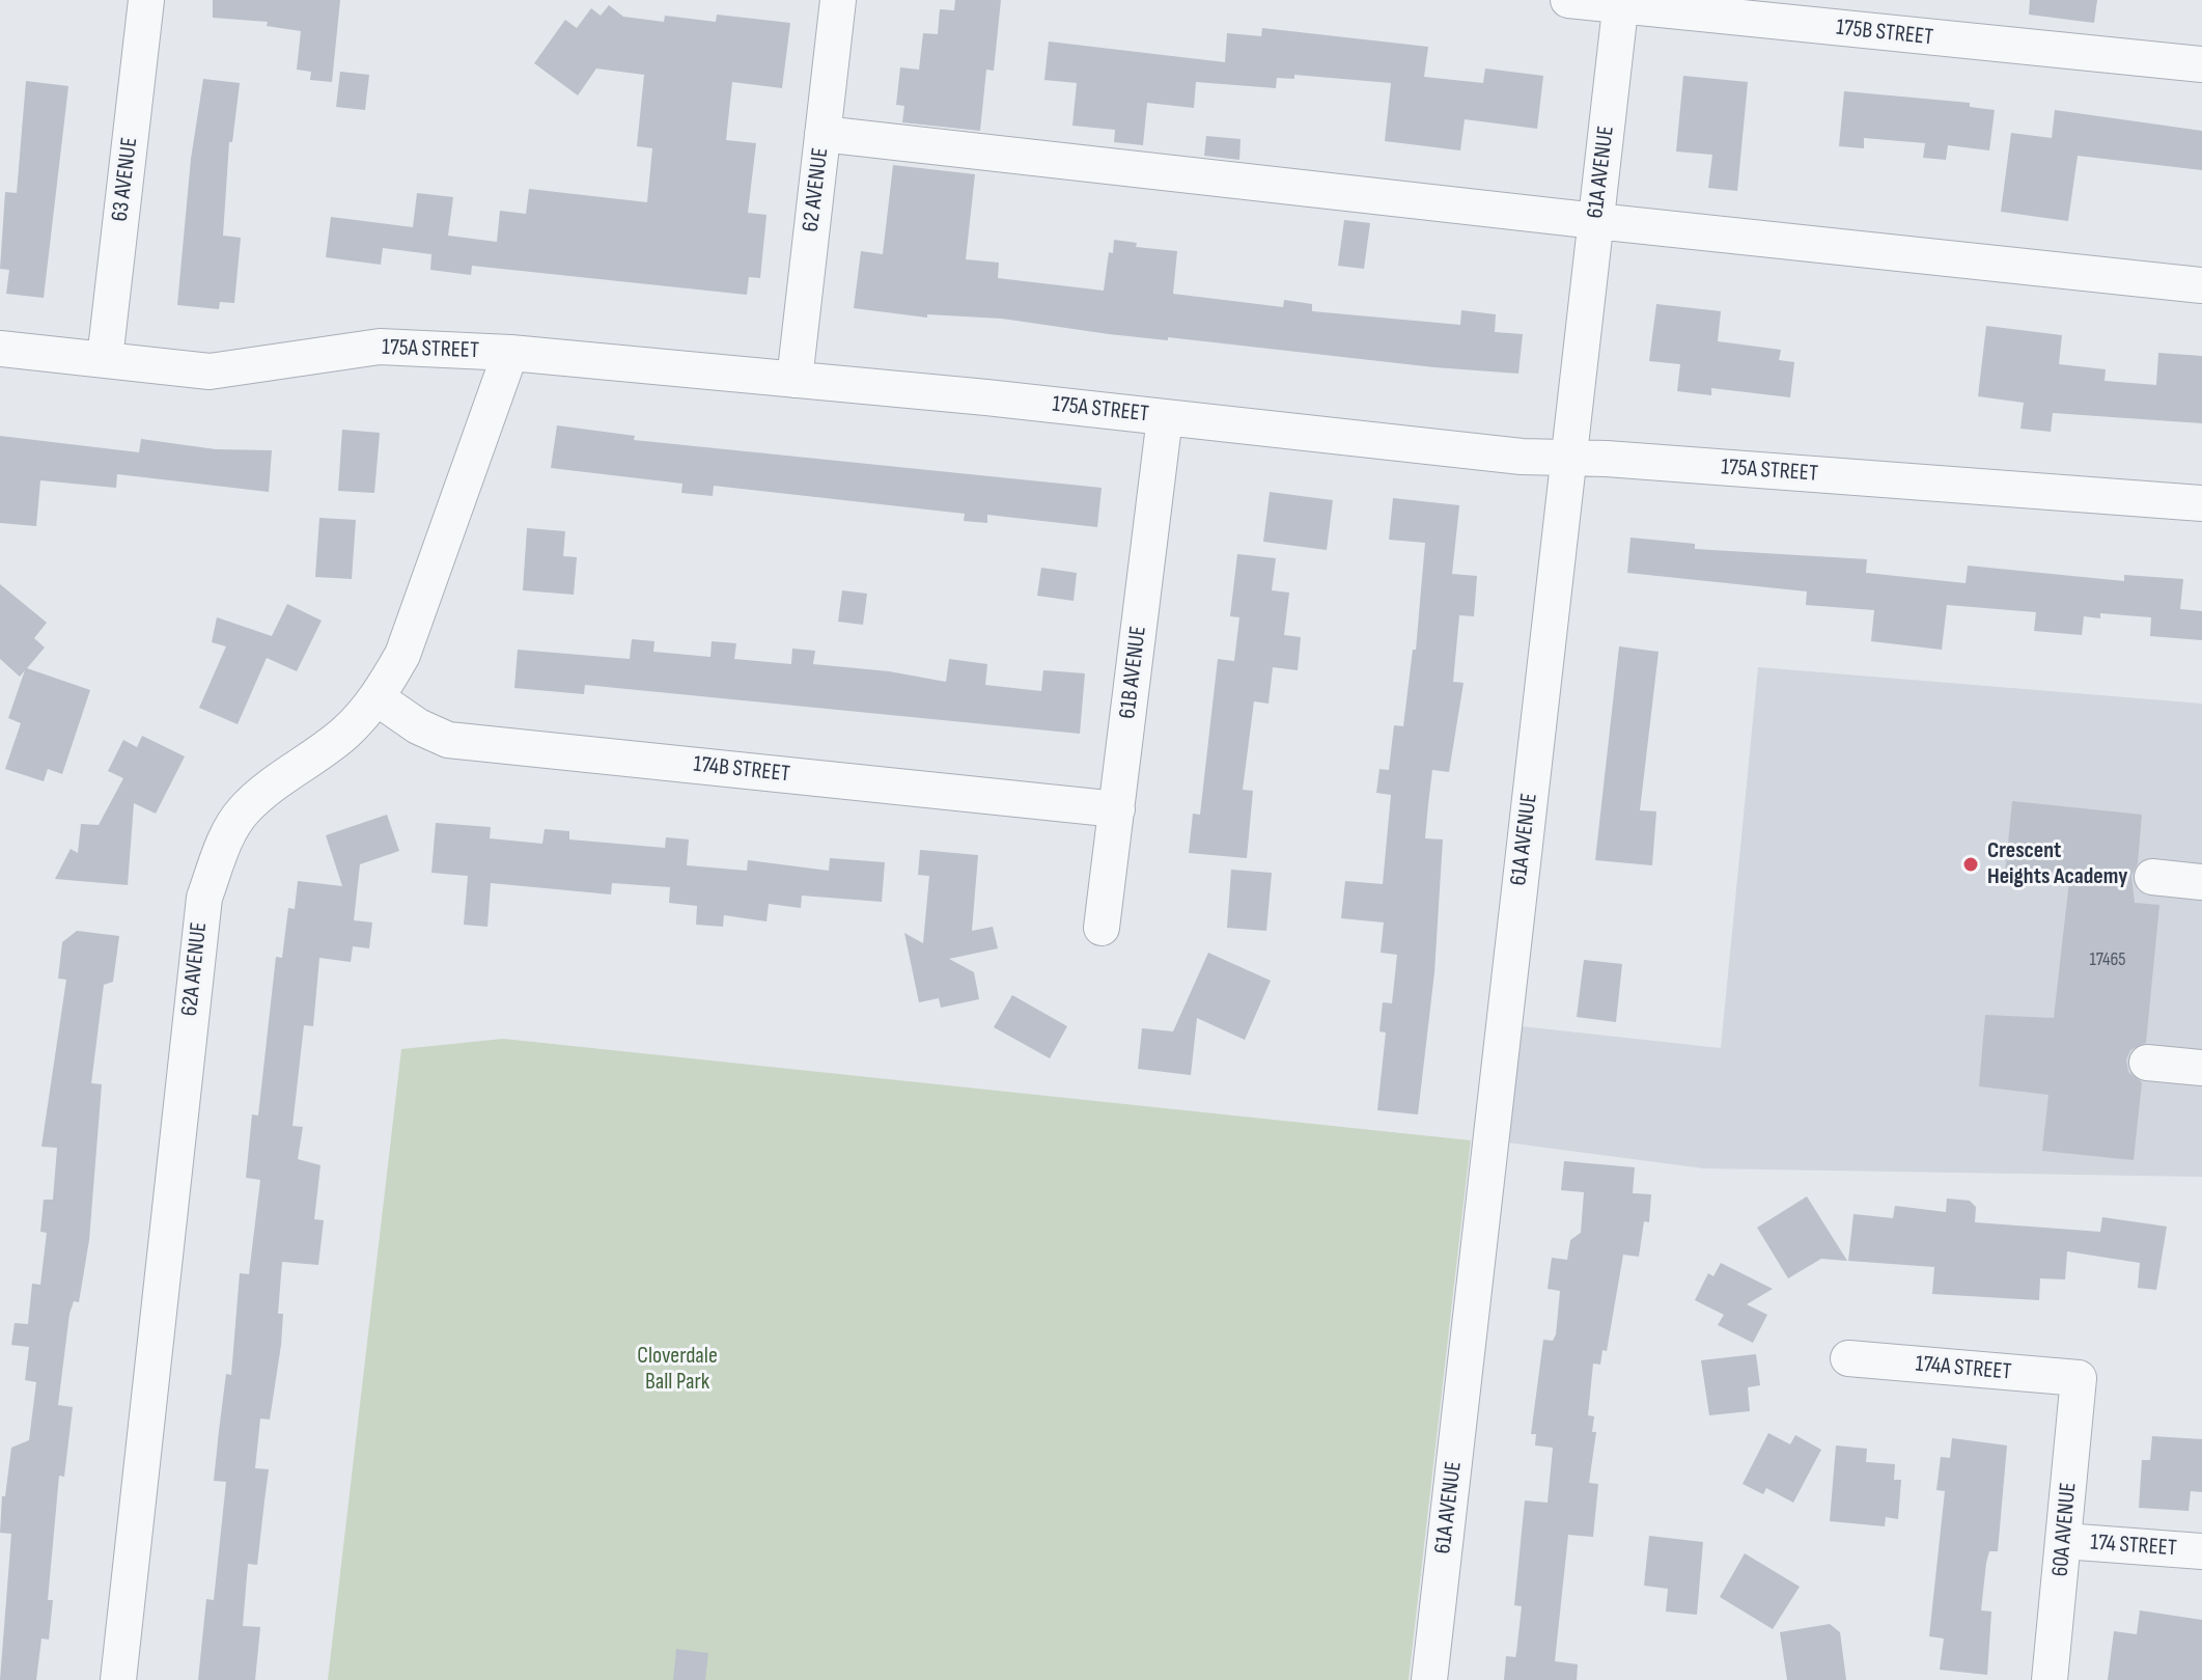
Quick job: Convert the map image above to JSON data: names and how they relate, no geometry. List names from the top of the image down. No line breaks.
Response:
{"streets":{"street":["175B STREET","61A AVENUE","63 AVENUE","62 AVENUE","175A STREET","61B AVENUE","174B STREET","62A AVENUE","174A STREET","60A AVENUE","174 STREET"]},"crossings":[["175B STREET","61A AVENUE"],["61A AVENUE","175A STREET"],["63 AVENUE","175A STREET"],["62 AVENUE","175A STREET"],["175A STREET","61B AVENUE"],["175A STREET","62A AVENUE"],["61B AVENUE","174B STREET"],["174B STREET","62A AVENUE"],["174A STREET","60A AVENUE"],["60A AVENUE","174 STREET"]],"parks":["Cloverdale Ball Park"],"places":["Crescent Heights Academy"],"house_numbers":["17465"]}
